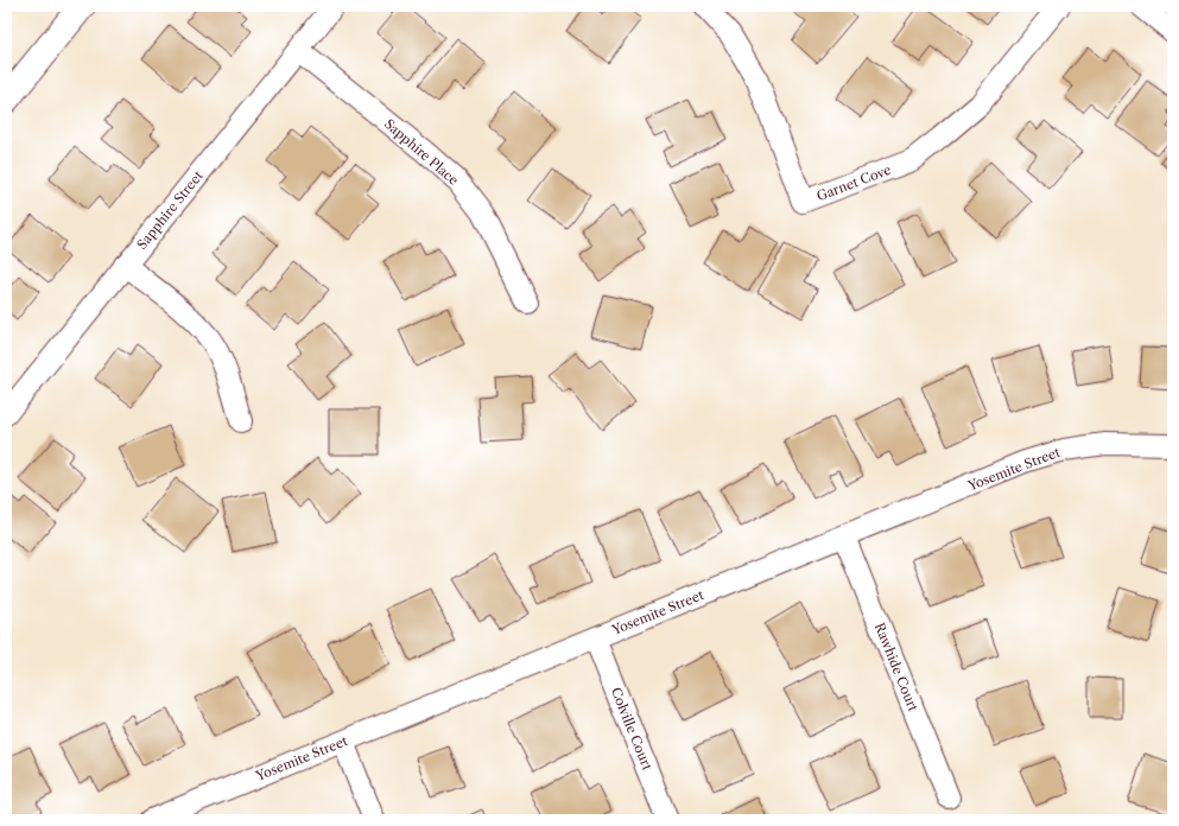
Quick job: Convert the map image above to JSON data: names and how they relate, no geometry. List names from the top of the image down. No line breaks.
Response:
{"streets":{"street":["Sapphire Place","Garnet Cove","Sapphire Street","Yosemite Street","Rawhide Court","Colville Court"]},"crossings":[["Sapphire Place","Sapphire Street"],["Yosemite Street","Rawhide Court"],["Yosemite Street","Colville Court"]]}
